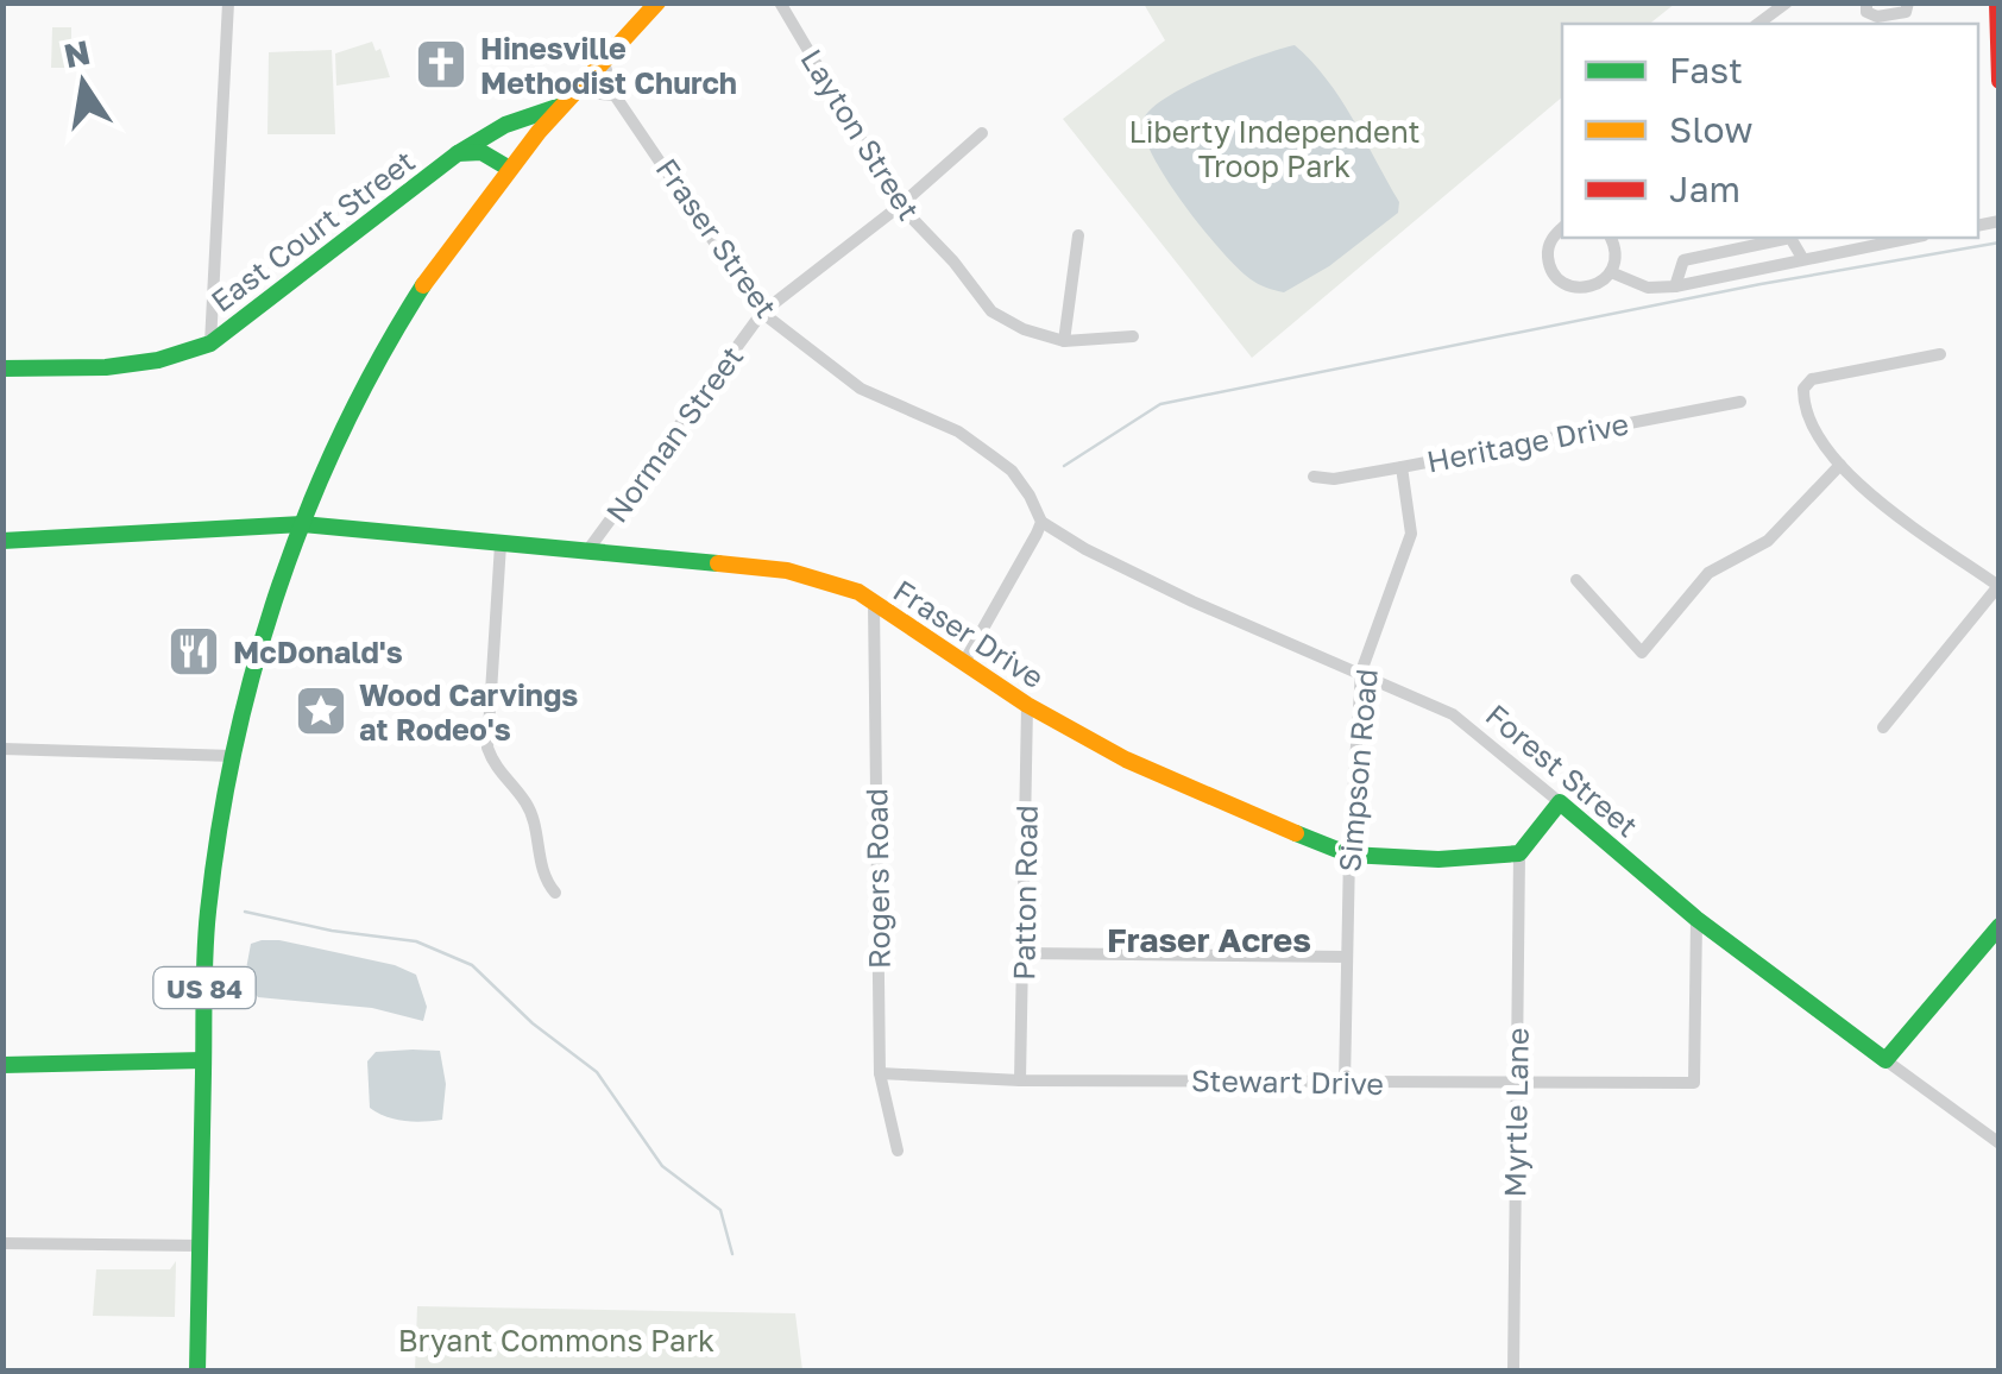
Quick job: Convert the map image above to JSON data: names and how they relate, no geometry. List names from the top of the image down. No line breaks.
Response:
{"streets":{"main road":["East Court Street","Fraser Drive","Forest Street","US 84"],"street":["Layton Street","Fraser Street","Norman Street","Heritage Drive","Simpson Road","Rogers Road","Patton Road","Stewart Drive","Myrtle Lane"]},"crossings":[["Layton Street","Norman Street"],["East Court Street","US 84"],["Fraser Street","Norman Street"],["Fraser Street","Forest Street"],["Fraser Street","US 84"],["Norman Street","Fraser Drive"],["Heritage Drive","Simpson Road"],["Fraser Drive","Simpson Road"],["Fraser Drive","Rogers Road"],["Fraser Drive","Patton Road"],["Fraser Drive","US 84"],["Fraser Drive","Myrtle Lane"],["Simpson Road","Forest Street"],["Simpson Road","Stewart Drive"],["Forest Street","Stewart Drive"],["Rogers Road","Stewart Drive"],["Patton Road","Stewart Drive"],["Stewart Drive","Myrtle Lane"]],"districts":["Fraser Acres"],"parks":["Liberty Independent Troop Park","Bryant Commons Park"],"places":{"church":["Hinesville Methodist Church"],"restaurant":["McDonald's"],"place":["Wood Carvings at Rodeo's"]},"legend":["Fast","Slow","Jam"],"north":"top"}
